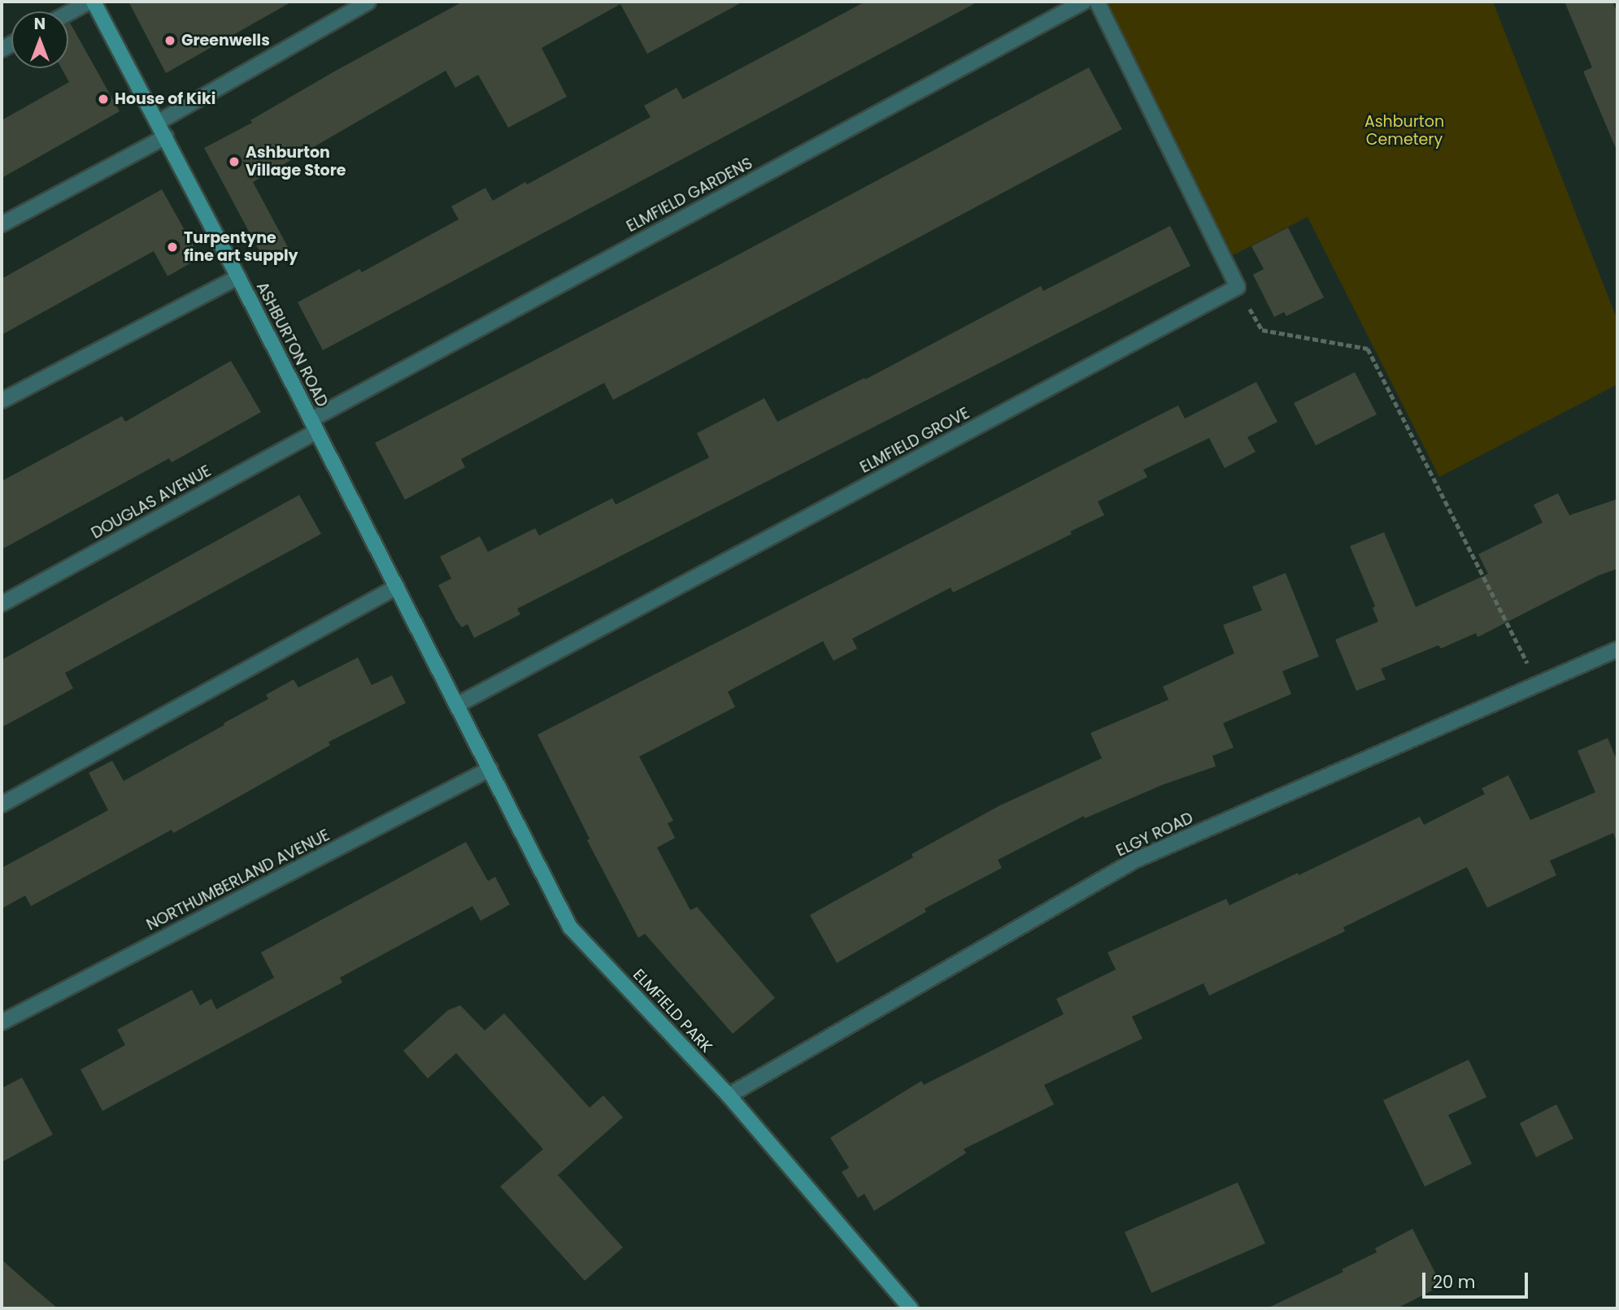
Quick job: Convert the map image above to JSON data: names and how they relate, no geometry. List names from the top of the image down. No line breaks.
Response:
{"streets":{"street":["ELMFIELD GARDENS","ASHBURTON ROAD","ELMFIELD GROVE","DOUGLAS AVENUE","ELGY ROAD","NORTHUMBERLAND AVENUE","ELMFIELD PARK"]},"crossings":[["ELMFIELD GARDENS","ASHBURTON ROAD"],["ELMFIELD GARDENS","DOUGLAS AVENUE"],["ASHBURTON ROAD","ELMFIELD GROVE"],["ASHBURTON ROAD","DOUGLAS AVENUE"],["ASHBURTON ROAD","ELMFIELD PARK"],["ELMFIELD GROVE","ELMFIELD PARK"],["ELGY ROAD","ELMFIELD PARK"],["NORTHUMBERLAND AVENUE","ELMFIELD PARK"]],"parks":["Ashburton Cemetery"],"places":["Greenwells","House of Kiki","Ashburton Village Store","Turpentyne fine art supply"],"scale_bar":"20 m","north":"top"}
